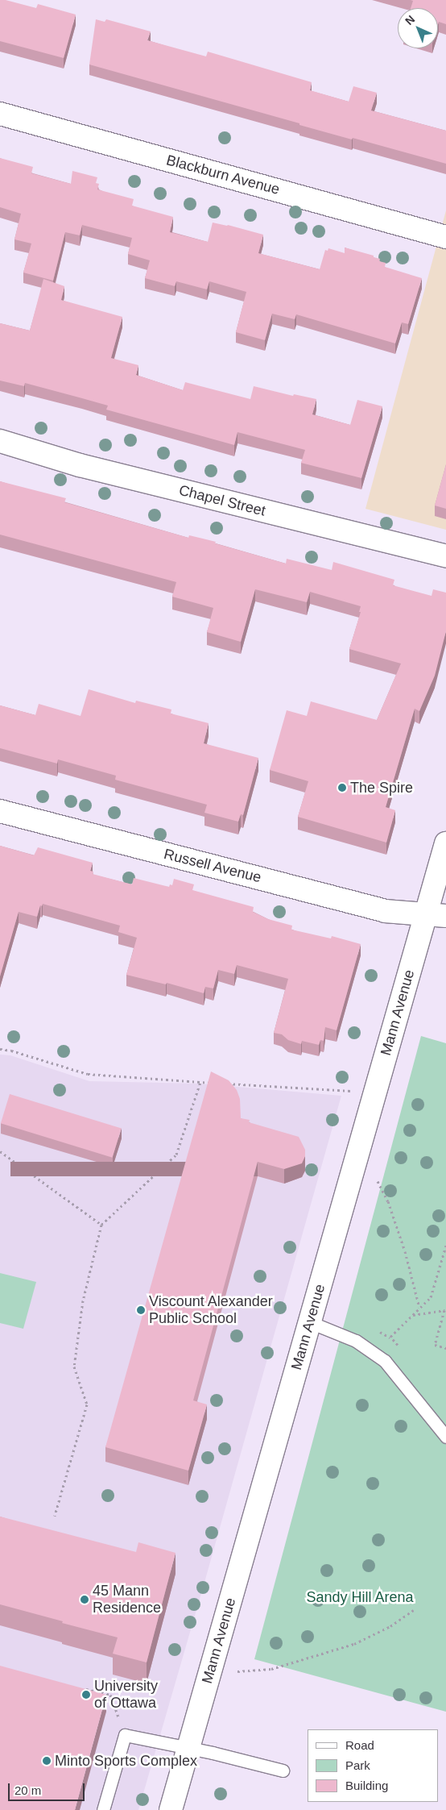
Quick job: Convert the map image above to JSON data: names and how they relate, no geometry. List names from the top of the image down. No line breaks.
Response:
{"streets":{"street":["Blackburn Avenue","Chapel Street","Russell Avenue","Mann Avenue"]},"crossings":[["Russell Avenue","Mann Avenue"]],"parks":["Sandy Hill Arena"],"places":["The Spire","Viscount Alexander Public School","45 Mann Residence","University of Ottawa","Minto Sports Complex"],"legend":["Road","Park","Building"],"scale_bar":"20 m","north":"top left"}
